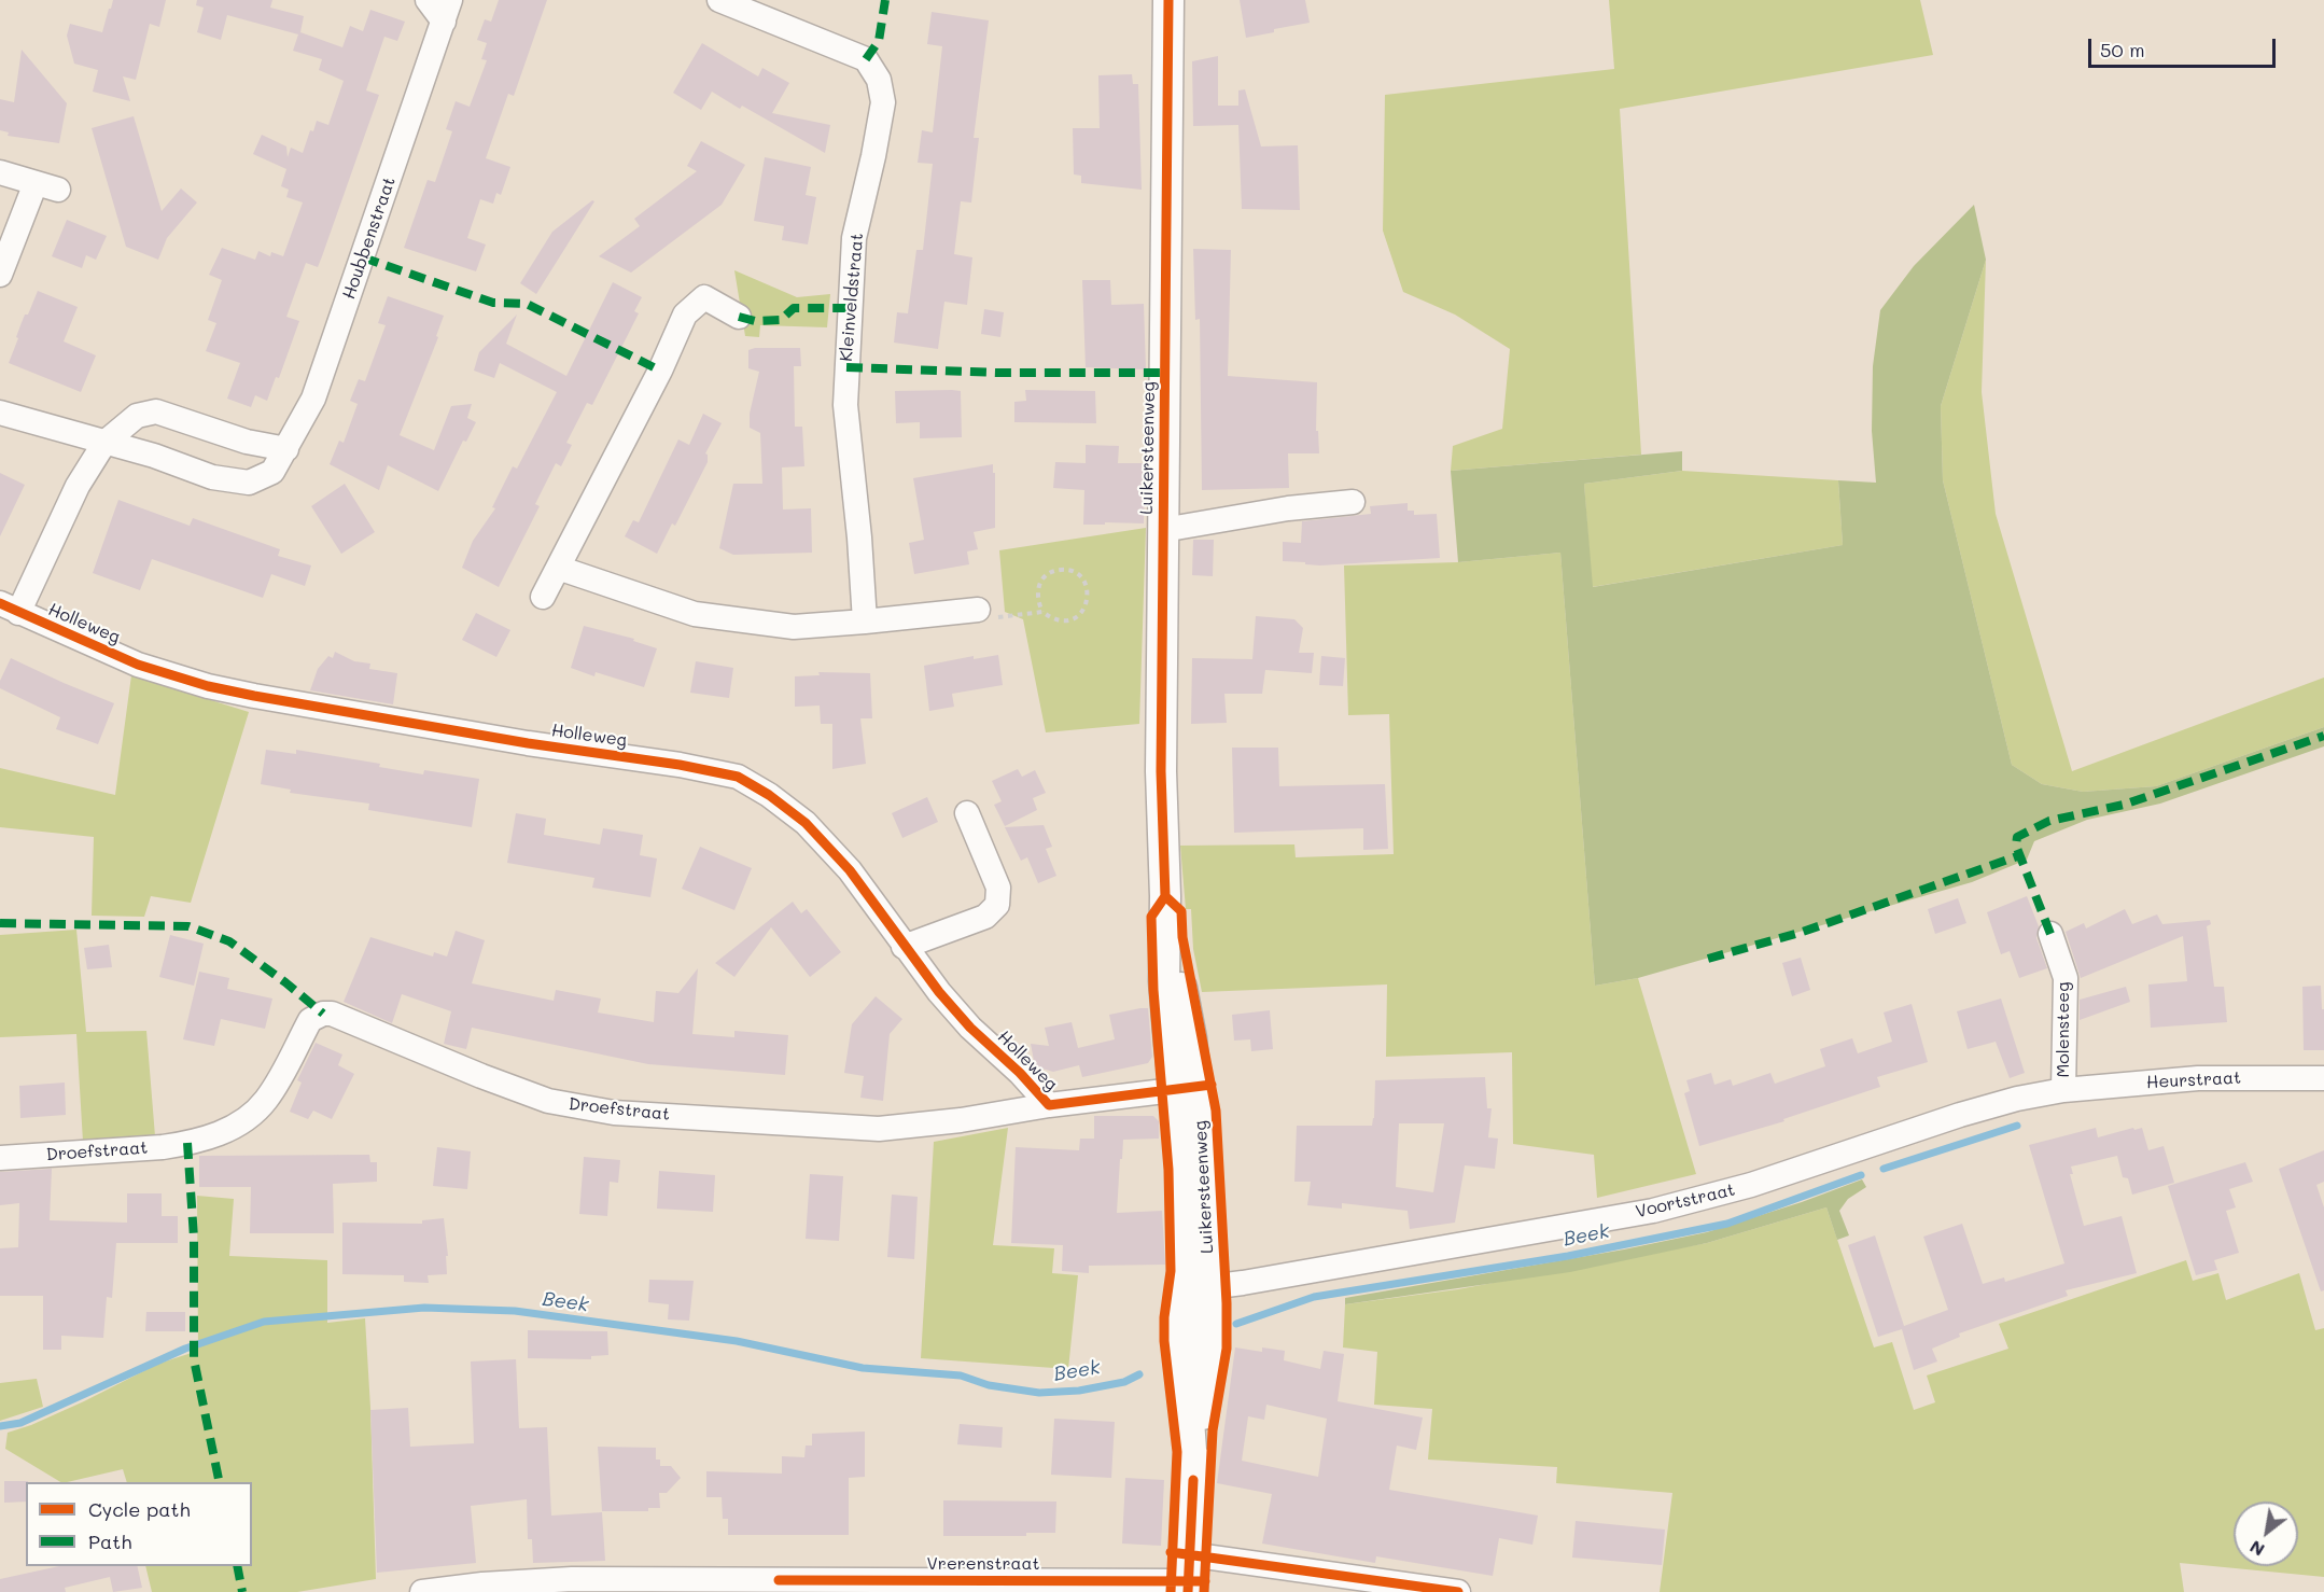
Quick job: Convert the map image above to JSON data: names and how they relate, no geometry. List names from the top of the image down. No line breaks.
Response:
{"streets":{"main road":["Luikersteenweg"],"street":["Houbbenstraat","Kleinveldstraat","Holleweg","Molensteeg","Heurstraat","Droefstraat","Voortstraat","Vrerenstraat"]},"crossings":[["Luikersteenweg","Droefstraat"],["Luikersteenweg","Voortstraat"],["Luikersteenweg","Vrerenstraat"],["Holleweg","Droefstraat"],["Molensteeg","Heurstraat"],["Molensteeg","Voortstraat"],["Heurstraat","Voortstraat"]],"water":["Beek"],"legend":["Cycle path","Path"],"scale_bar":"50 m","north":"bottom left"}
